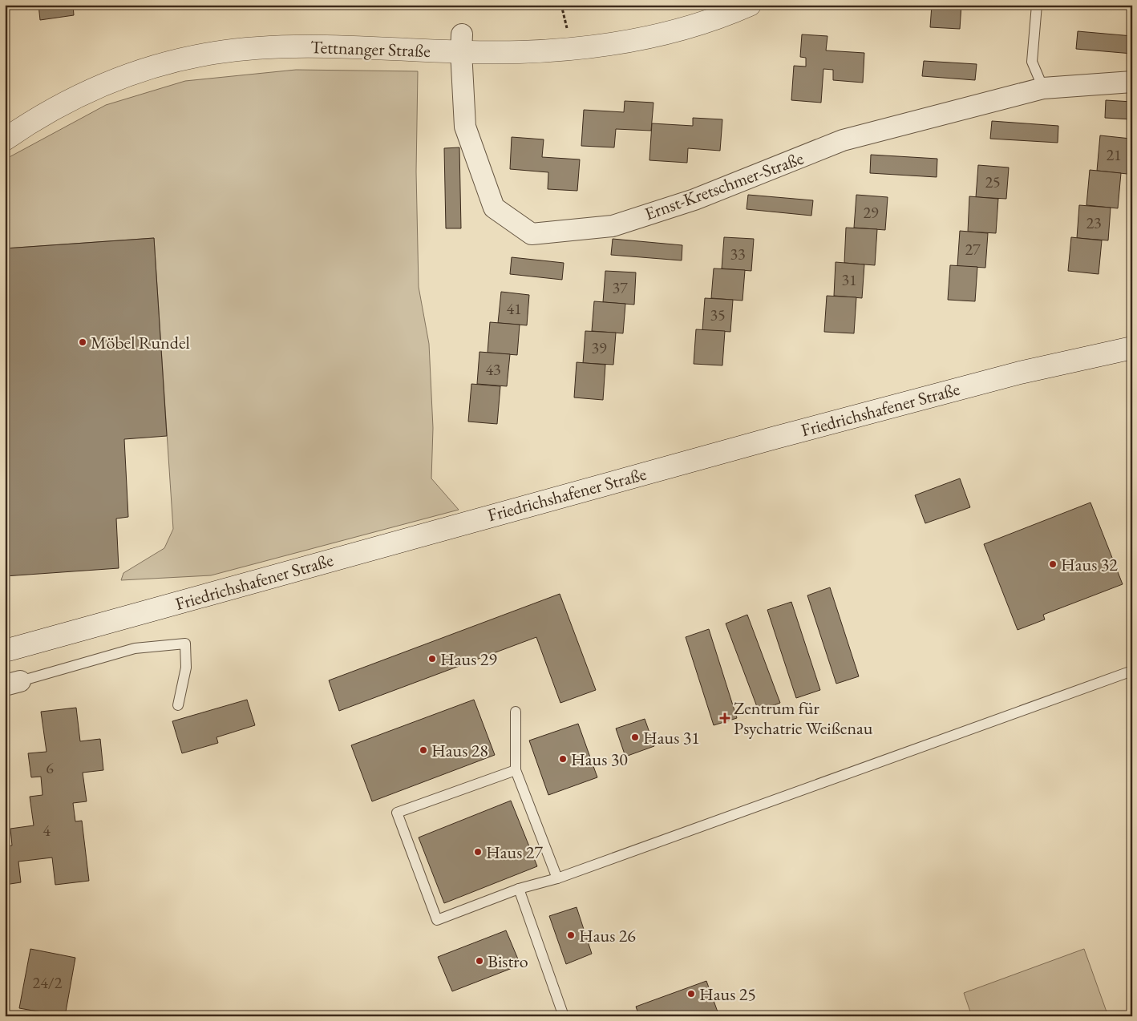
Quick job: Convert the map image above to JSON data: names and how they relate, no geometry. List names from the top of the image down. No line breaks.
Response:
{"streets":{"main road":["Tettnanger Straße","Friedrichshafener Straße"],"street":["Ernst-Kretschmer-Straße"]},"crossings":[["Tettnanger Straße","Ernst-Kretschmer-Straße"]],"places":{"other":["Möbel Rundel","Haus 32","Haus 29","Haus 31","Haus 28","Haus 30","Haus 27","Haus 26","Bistro","Haus 25"],"health":["Zentrum für Psychatrie Weißenau"]},"house_numbers":["21","25","29","23","27","33","31","37","41","35","39","43","6","4","24/2"]}
